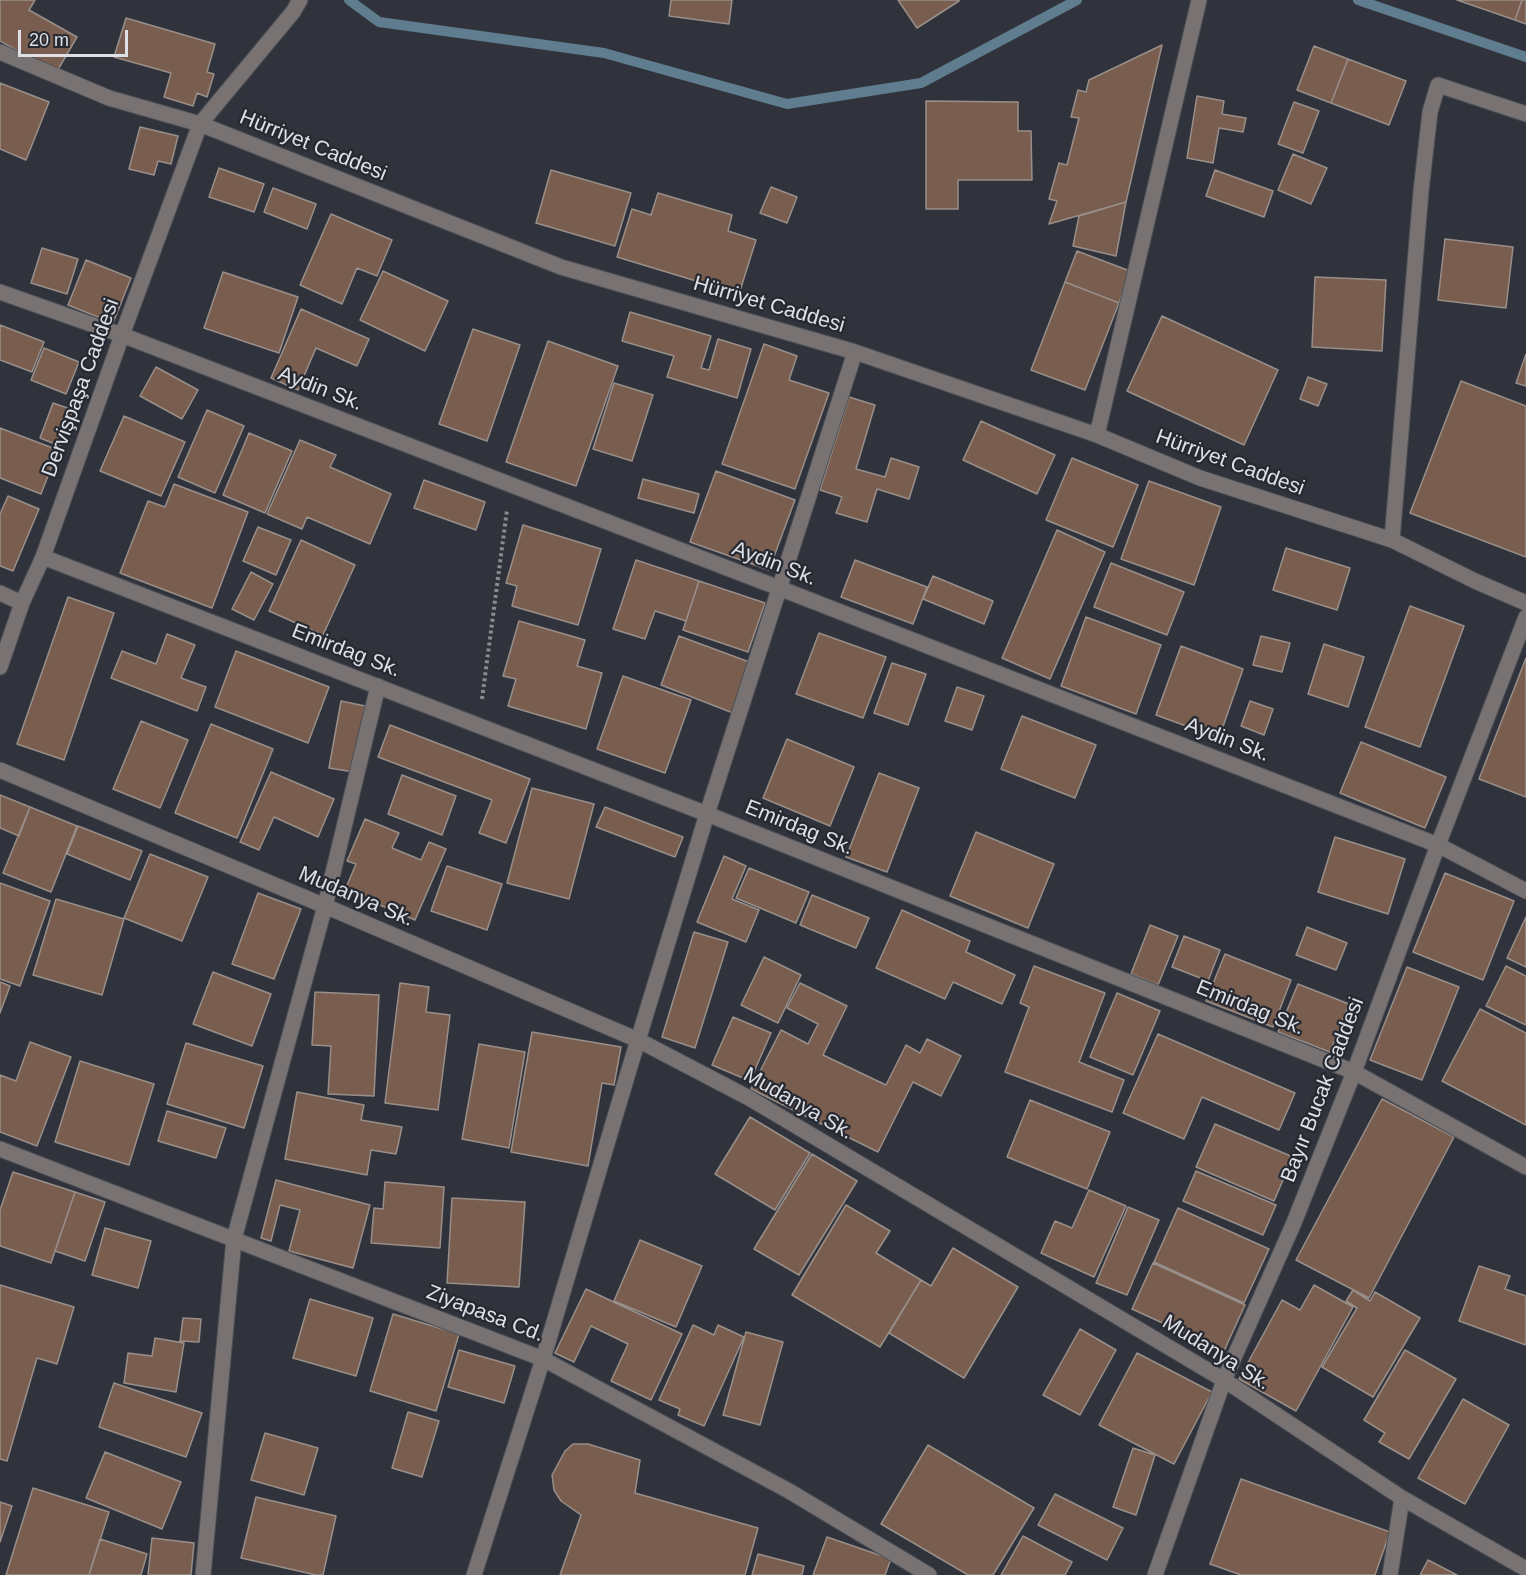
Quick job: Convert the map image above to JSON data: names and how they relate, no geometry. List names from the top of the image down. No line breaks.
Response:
{"streets":{"street":["Hürriyet Caddesi","Dervişpaşa Caddesi","Aydin Sk.","Emirdag Sk.","Mudanya Sk.","Bayır Bucak Caddesi","Ziyapasa Cd."]},"crossings":[["Hürriyet Caddesi","Dervişpaşa Caddesi"],["Dervişpaşa Caddesi","Aydin Sk."],["Dervişpaşa Caddesi","Emirdag Sk."],["Aydin Sk.","Bayır Bucak Caddesi"],["Emirdag Sk.","Bayır Bucak Caddesi"],["Mudanya Sk.","Bayır Bucak Caddesi"]],"scale_bar":"20 m"}
